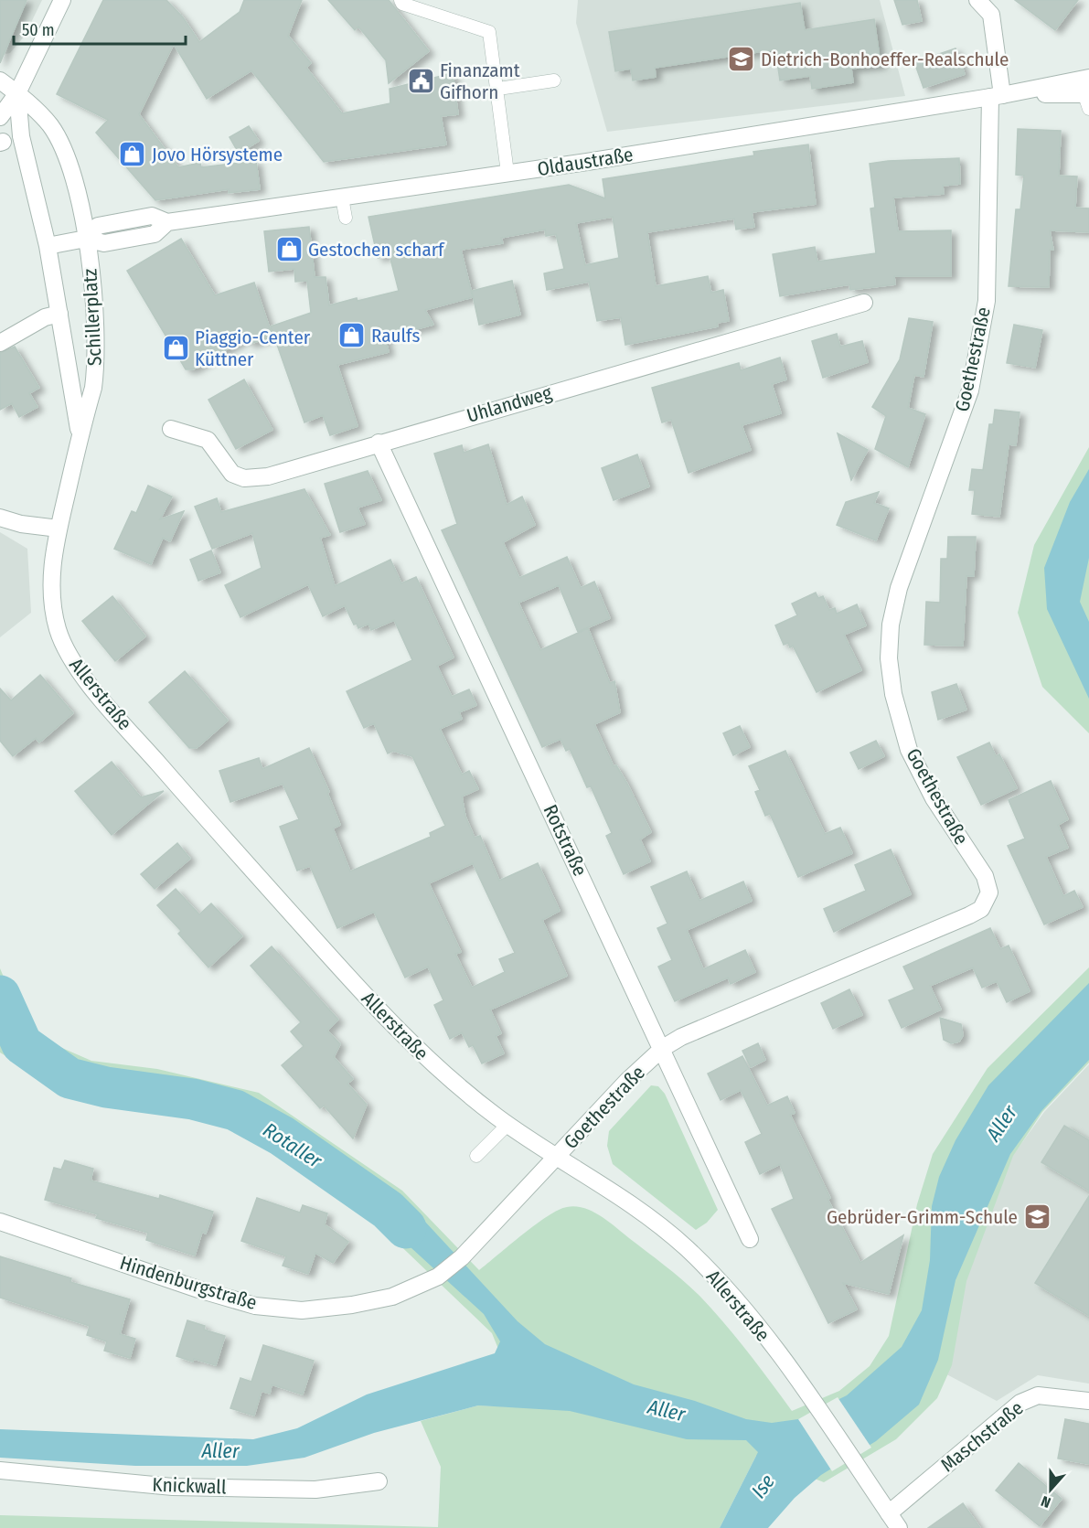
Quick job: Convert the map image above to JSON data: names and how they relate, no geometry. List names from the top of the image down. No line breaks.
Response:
{"streets":{"street":["Oldaustraße","Schillerplatz","Goethestraße","Uhlandweg","Allerstraße","Rotstraße","Hindenburgstraße","Maschstraße","Knickwall"]},"crossings":[["Oldaustraße","Schillerplatz"],["Oldaustraße","Goethestraße"],["Schillerplatz","Allerstraße"],["Goethestraße","Allerstraße"],["Goethestraße","Rotstraße"],["Goethestraße","Hindenburgstraße"],["Uhlandweg","Rotstraße"],["Allerstraße","Hindenburgstraße"],["Allerstraße","Maschstraße"]],"water":["Aller","Rotaller","Ise"],"places":{"school or university":["Dietrich-Bonhoeffer-Realschule","Gebrüder-Grimm-Schule"],"public building":["Finanzamt Gifhorn"],"shop":["Jovo Hörsysteme","Gestochen scharf","Raulfs","Piaggio-Center Küttner"]},"scale_bar":"50 m","north":"bottom"}
